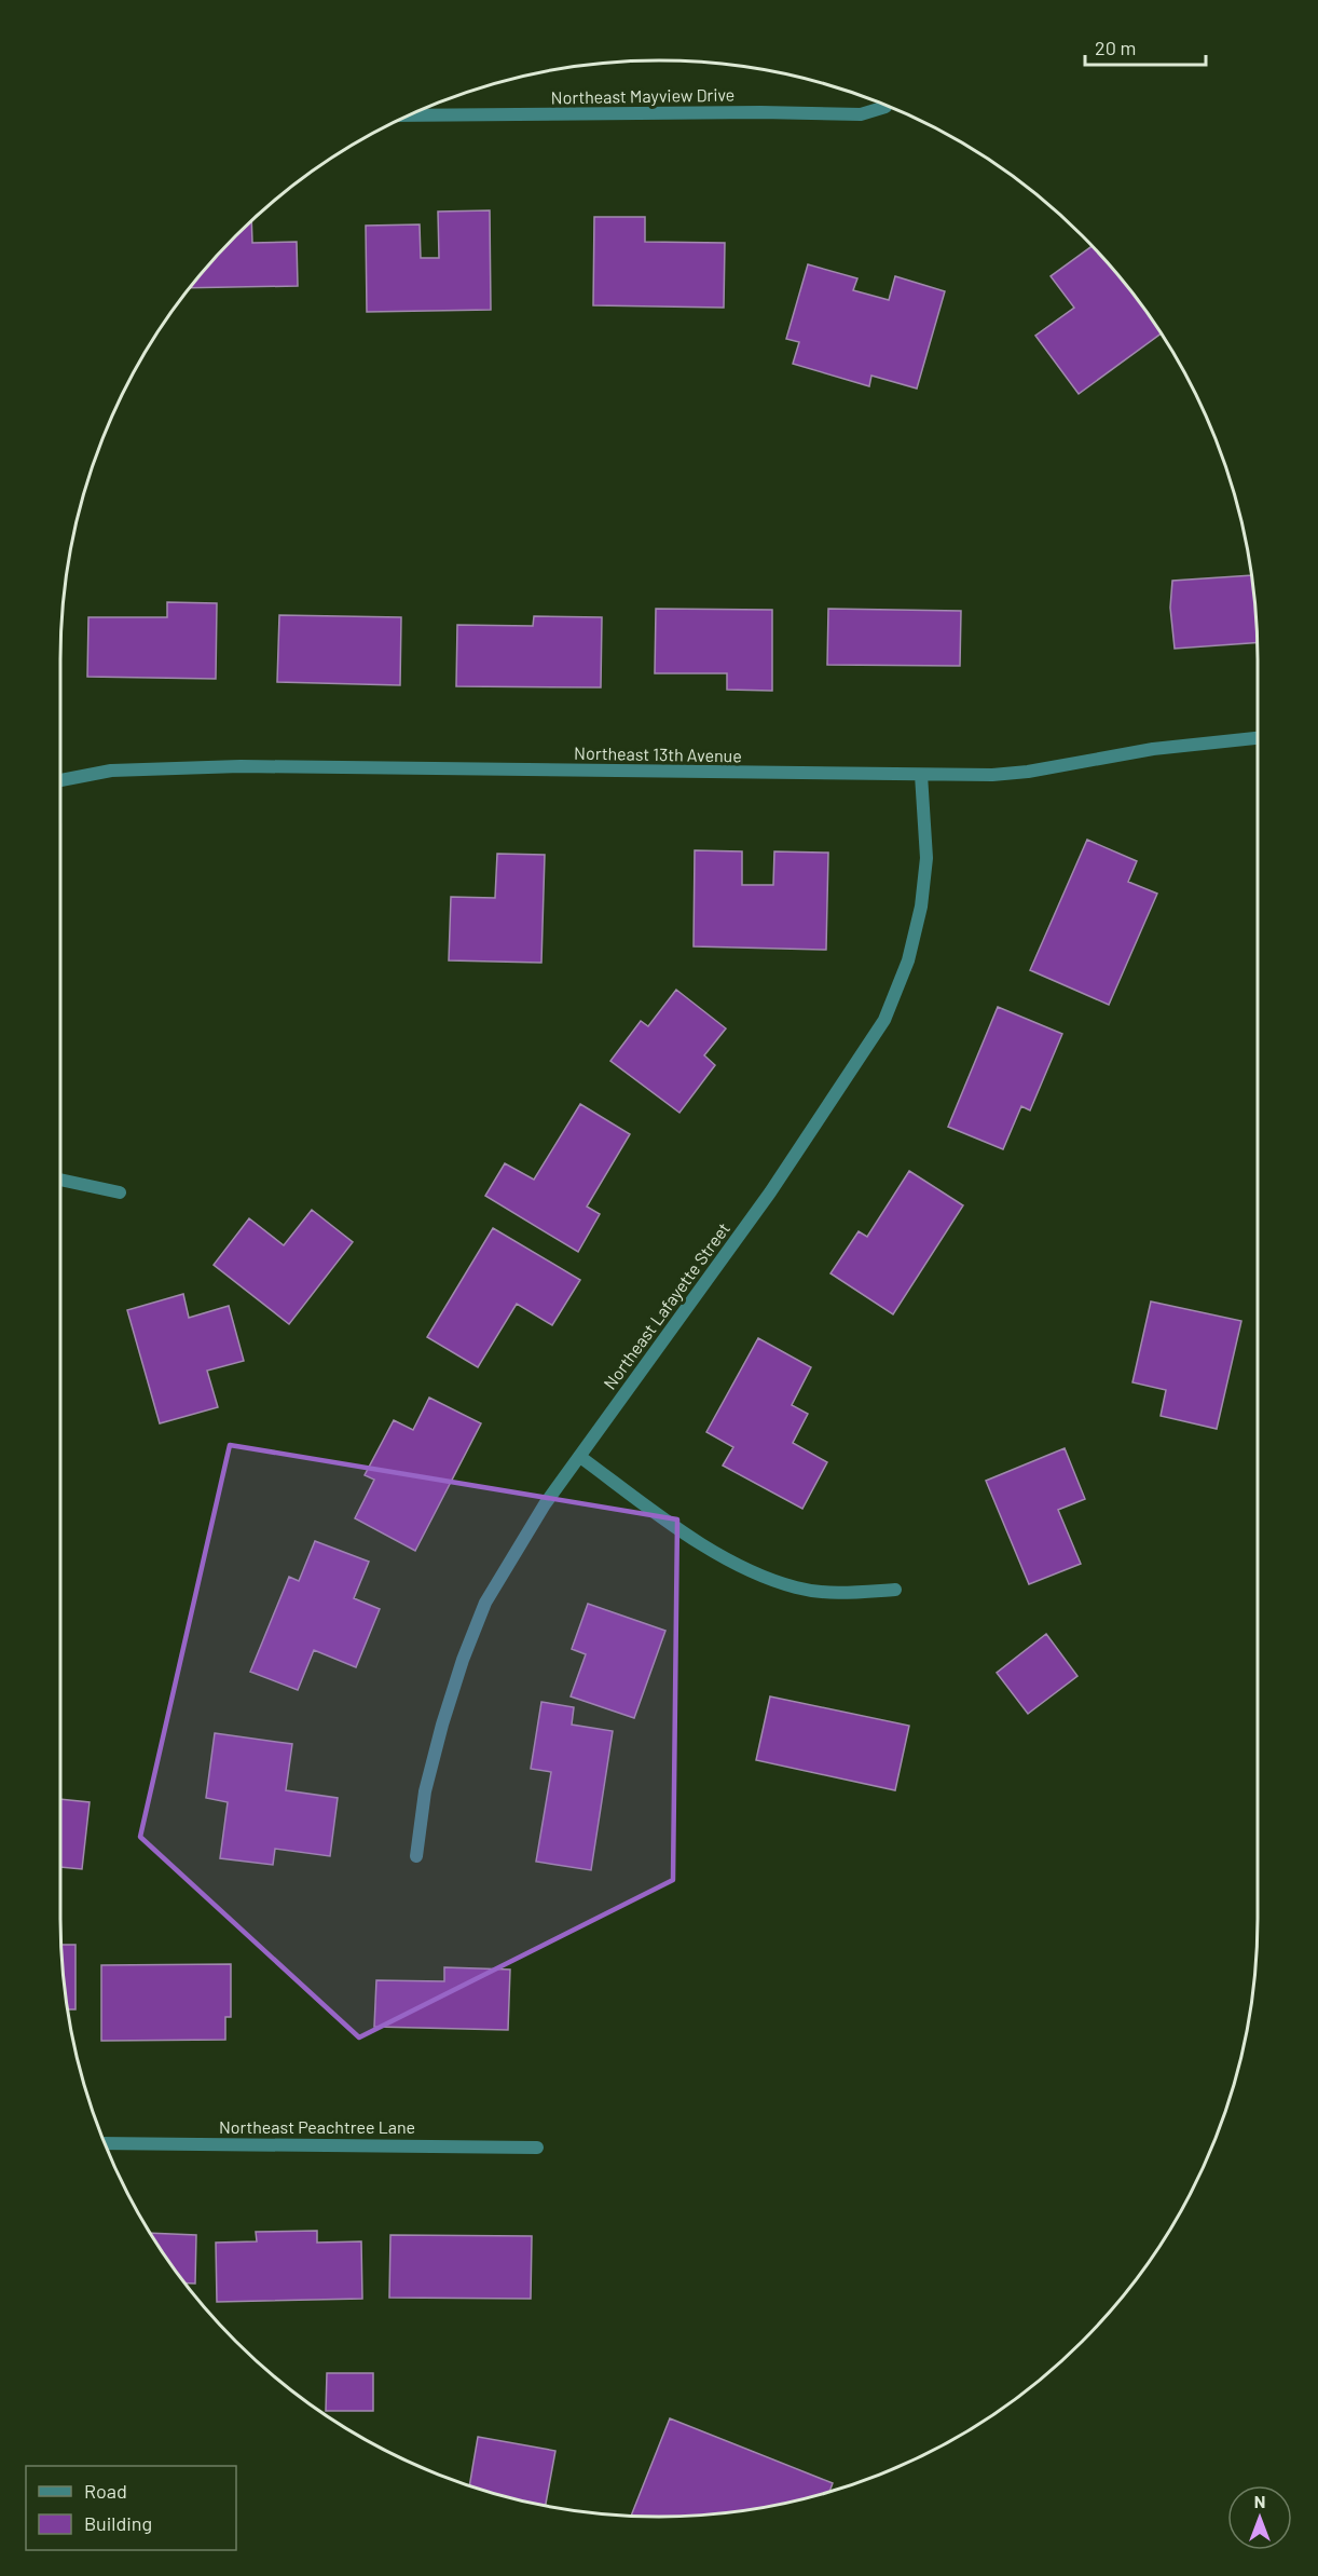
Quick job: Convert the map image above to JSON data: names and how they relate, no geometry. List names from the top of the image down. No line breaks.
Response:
{"streets":{"street":["Northeast Mayview Drive","Northeast 13th Avenue","Northeast Lafayette Street","Northeast Peachtree Lane"]},"crossings":[["Northeast 13th Avenue","Northeast Lafayette Street"]],"legend":["Road","Building"],"scale_bar":"20 m","north":"top"}
